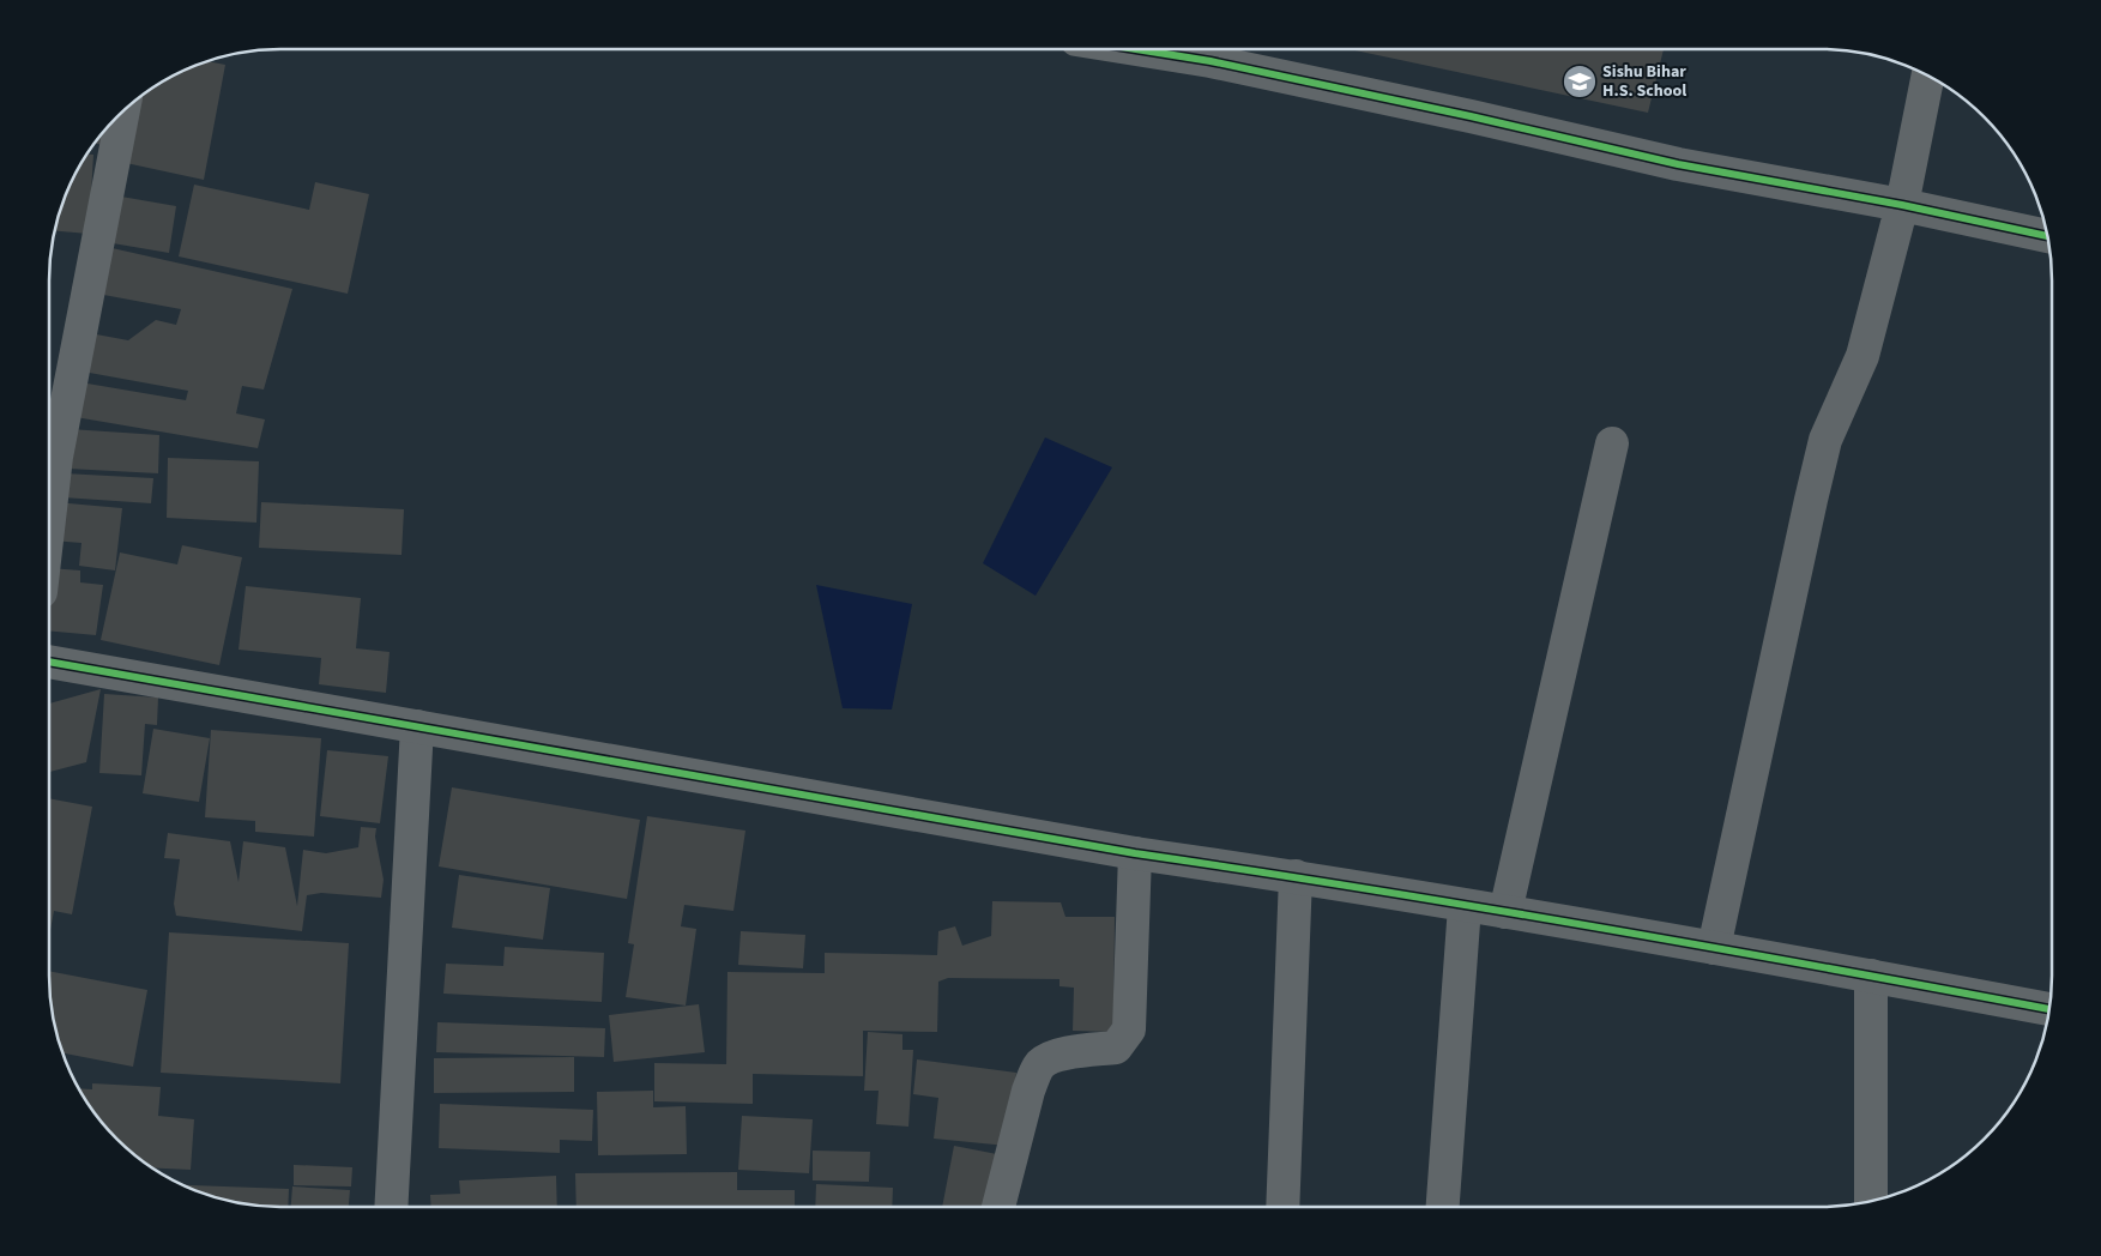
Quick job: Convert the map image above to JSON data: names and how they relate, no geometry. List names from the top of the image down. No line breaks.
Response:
{"places":{"school or university":["Sishu Bihar H.S. School"]}}
